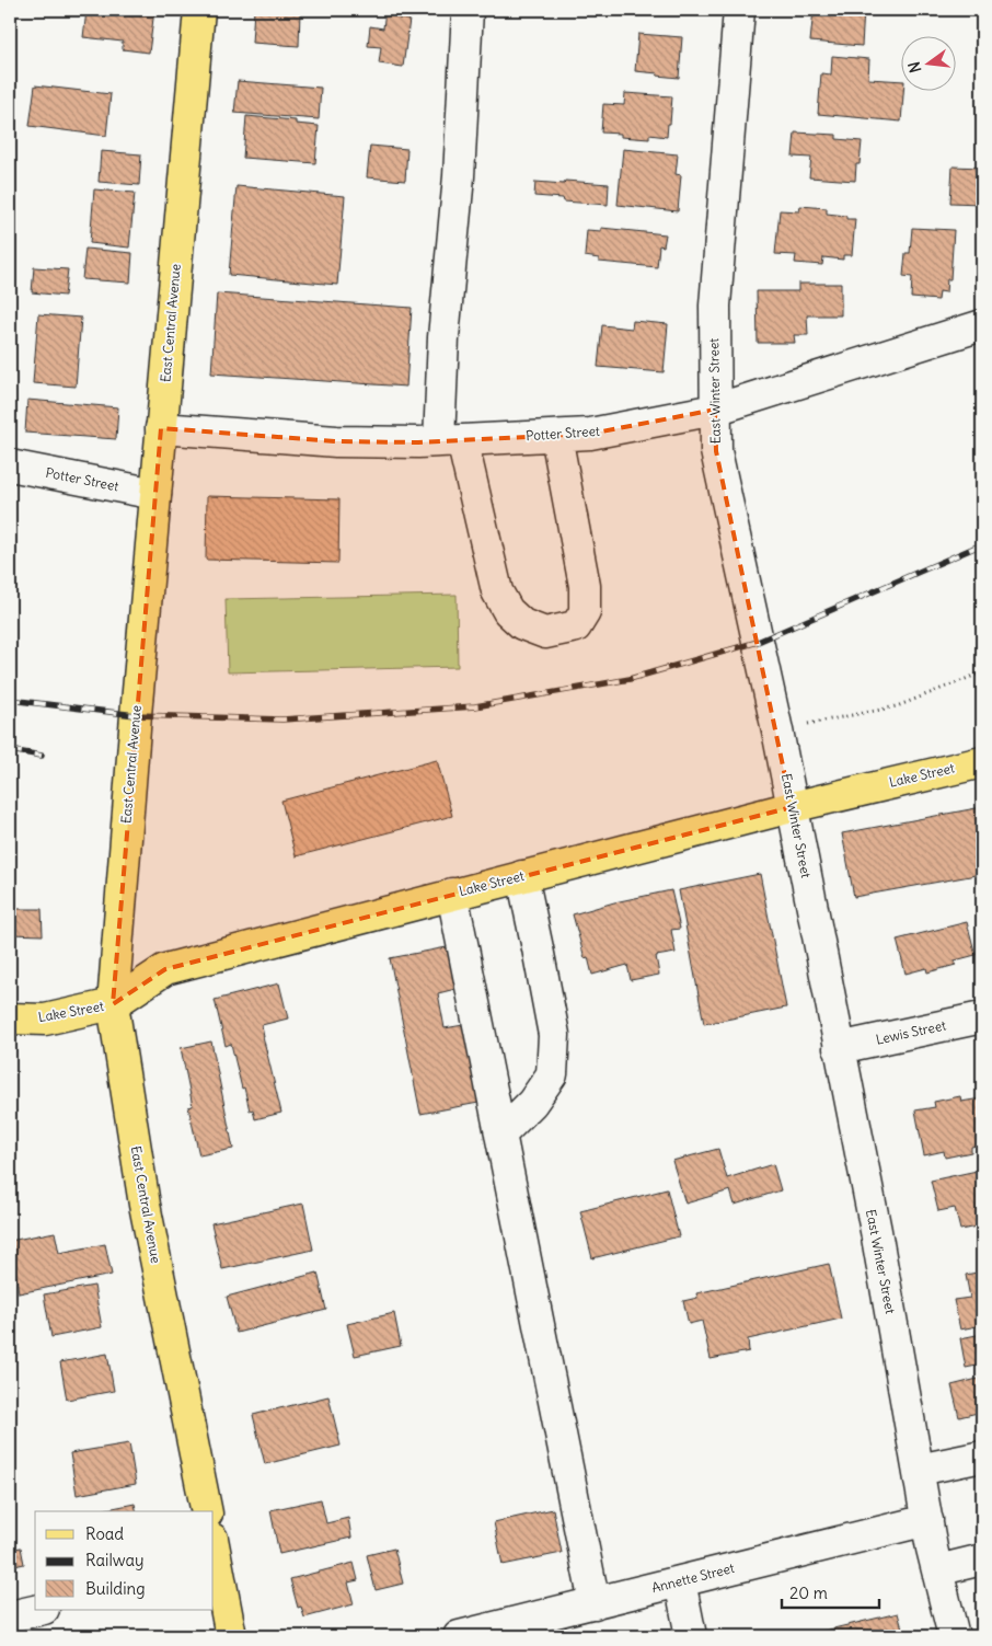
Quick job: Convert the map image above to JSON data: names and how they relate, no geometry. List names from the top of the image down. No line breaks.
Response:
{"streets":{"main road":["East Central Avenue","Lake Street"],"street":["East Winter Street","Potter Street","Lewis Street","Annette Street"]},"crossings":[["East Central Avenue","Potter Street"],["East Central Avenue","Lake Street"],["East Winter Street","Potter Street"],["East Winter Street","Lake Street"],["East Winter Street","Lewis Street"],["East Winter Street","Annette Street"]],"legend":["Road","Railway","Building"],"scale_bar":"20 m","north":"left"}
